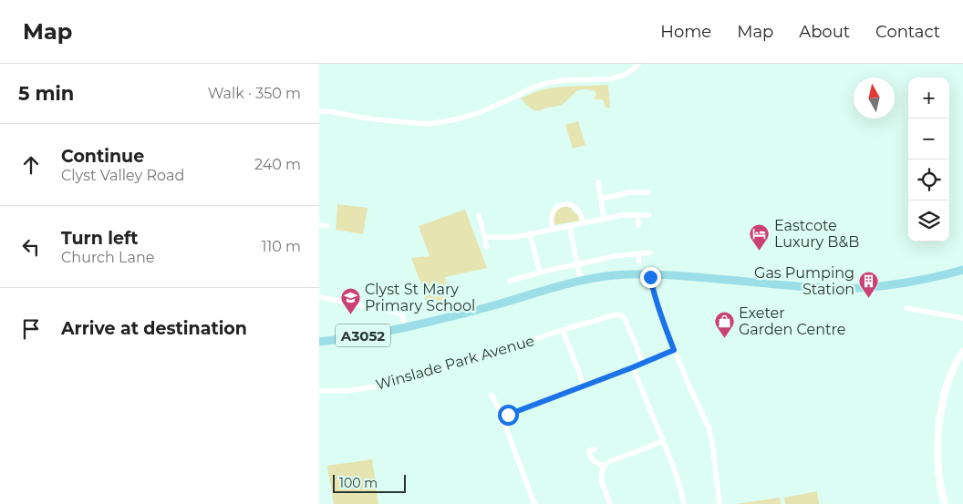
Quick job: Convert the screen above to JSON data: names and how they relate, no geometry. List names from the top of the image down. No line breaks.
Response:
{"streets":{"main road":["A3052"],"street":["Winslade Park Avenue"]},"places":{"hotel":["Eastcote Luxury B&B"],"building":["Gas Pumping Station"],"school or university":["Clyst St Mary Primary School"],"shop":["Exeter Garden Centre"]},"scale_bar":"100 m","north":"top","page":{"header":"Map","nav":["Home","Map","About","Contact"],"heading":["5 min","Walk · 350 m"],"map_buttons":["+","−"],"list":[["Continue","Clyst Valley Road","240 m"],["Turn left","Church Lane","110 m"],"Arrive at destination"],"scale":"100 m"}}
